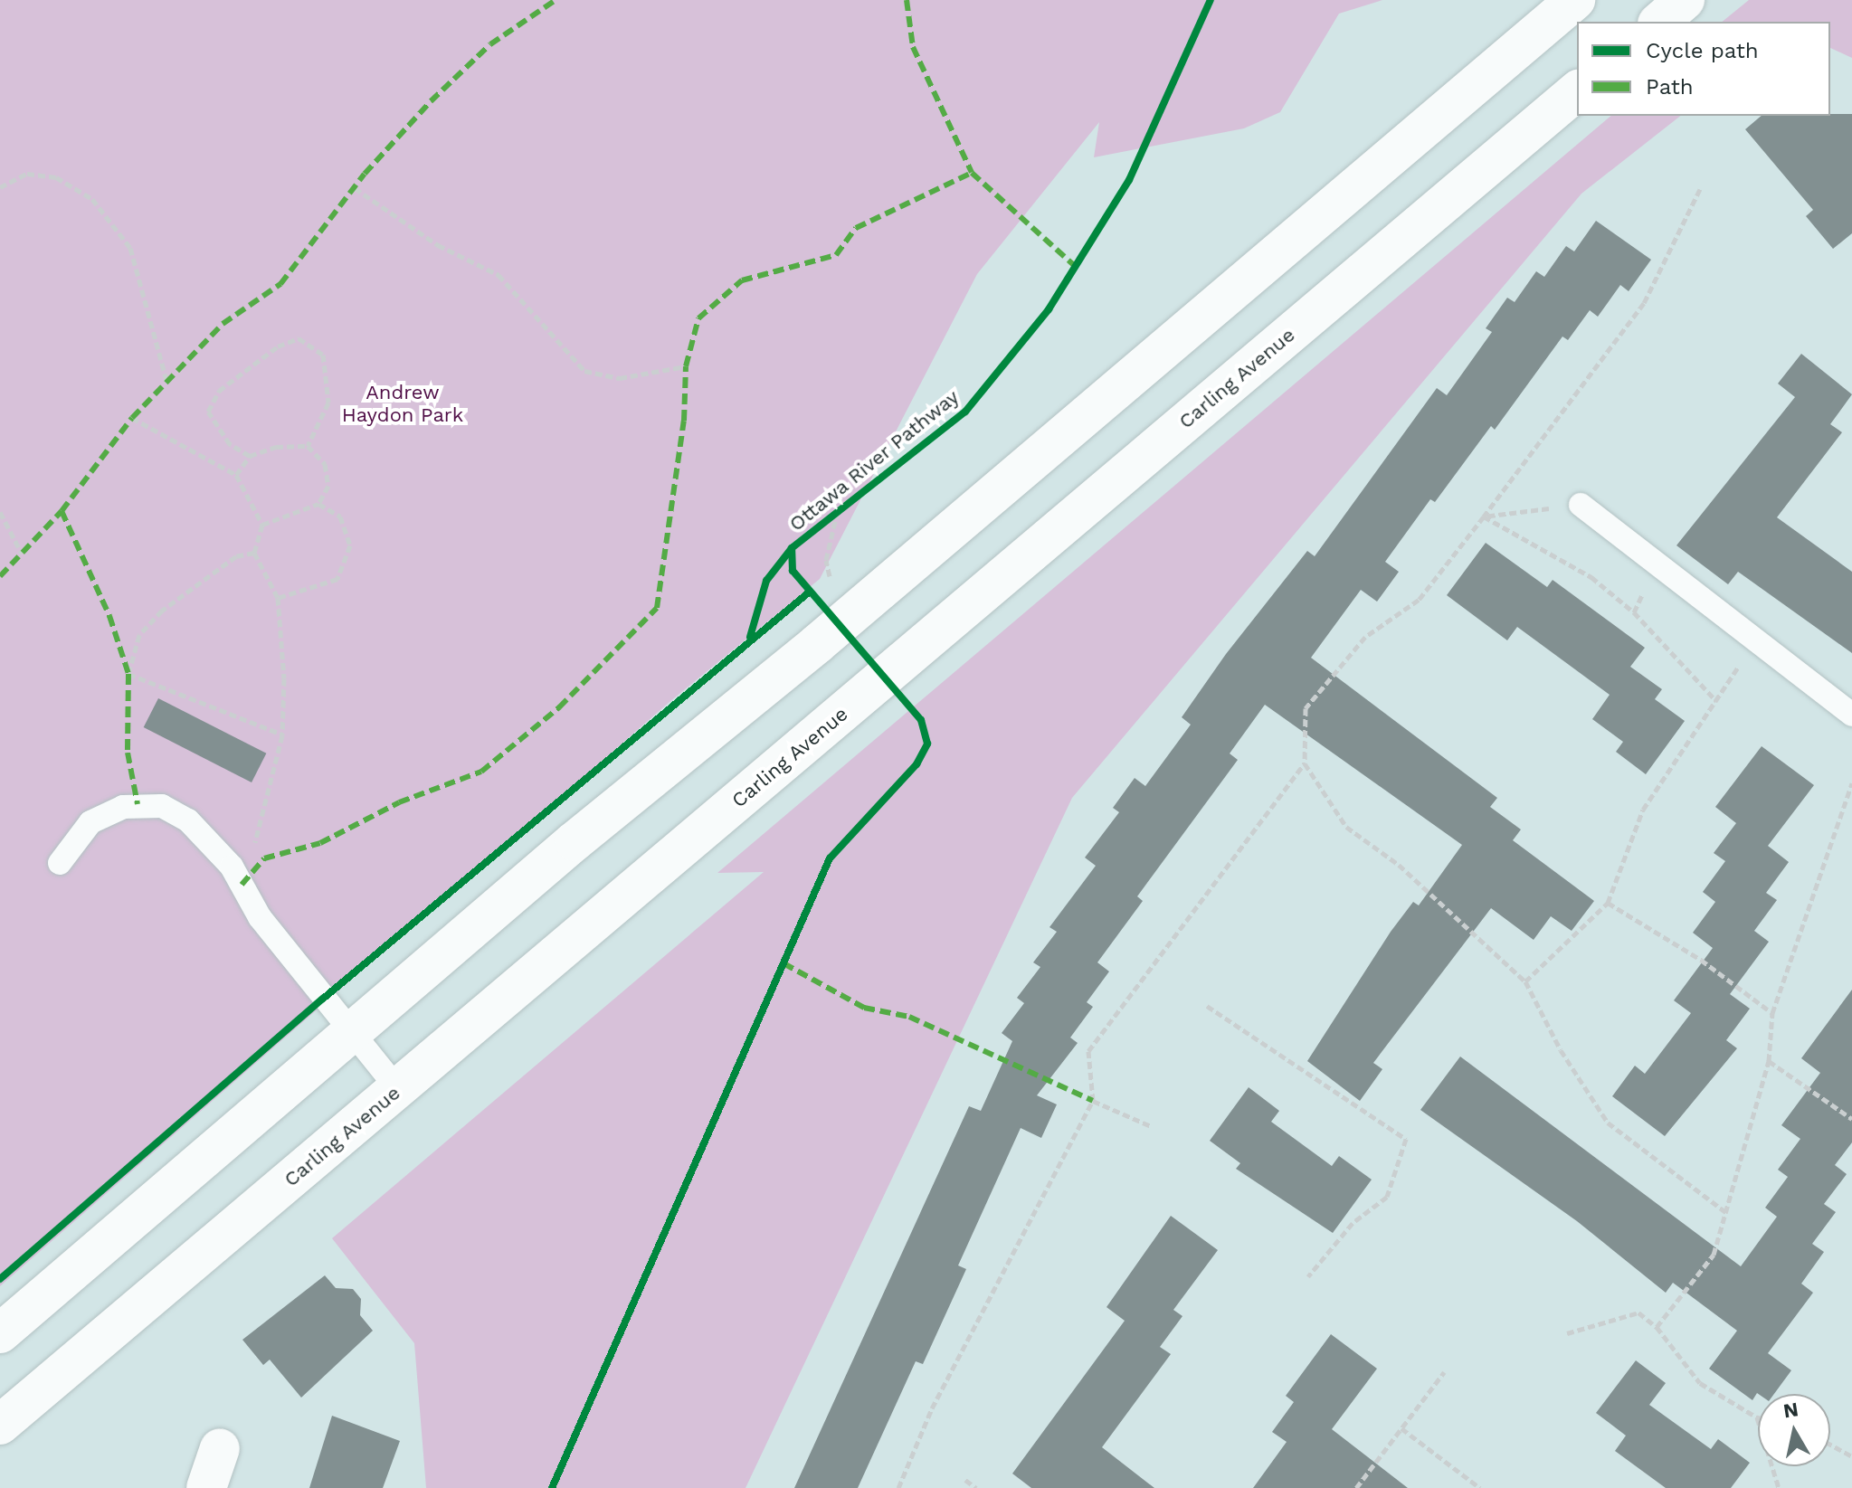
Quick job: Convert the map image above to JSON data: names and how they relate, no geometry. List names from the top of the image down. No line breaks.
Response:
{"streets":{"main road":["Carling Avenue"],"cycle path":["Ottawa River Pathway"]},"parks":["Andrew Haydon Park"],"legend":["Cycle path","Path"],"north":"top"}
